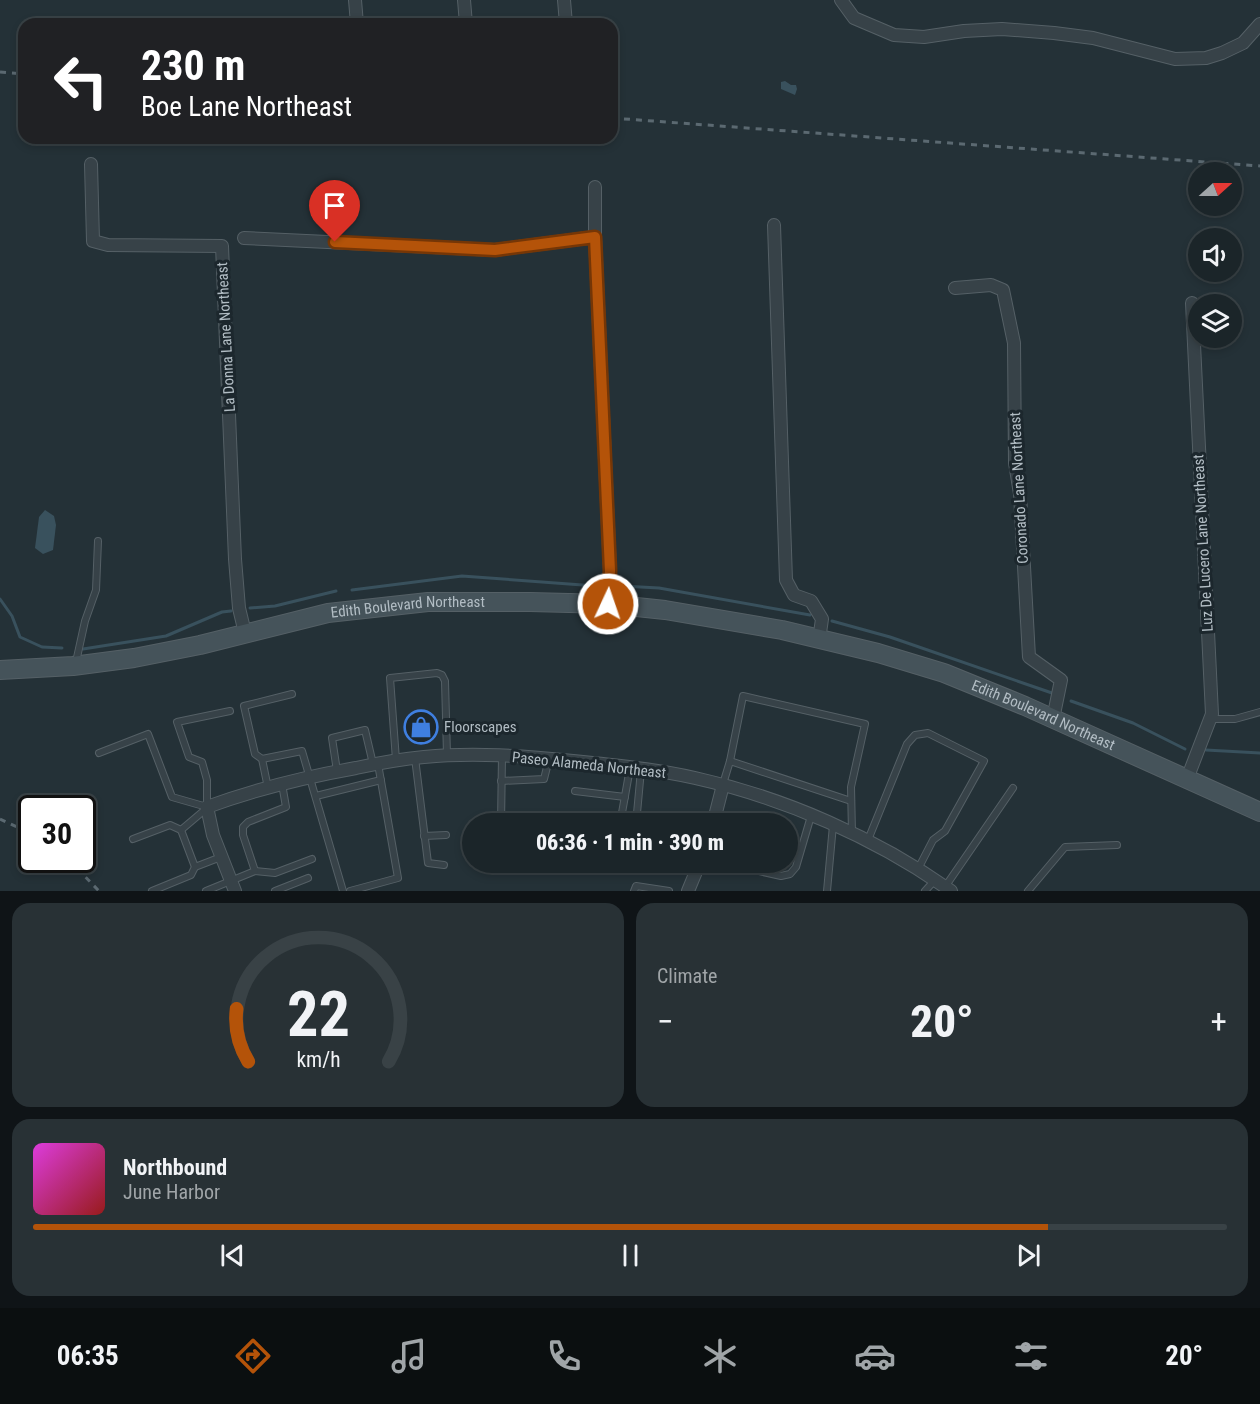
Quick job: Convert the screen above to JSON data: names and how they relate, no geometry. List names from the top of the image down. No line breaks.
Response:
{"streets":{"street":["La Donna Lane Northeast","Coronado Lane Northeast","Luz De Lucero Lane Northeast","Edith Boulevard Northeast","Paseo Alameda Northeast"]},"crossings":[["La Donna Lane Northeast","Edith Boulevard Northeast"],["Coronado Lane Northeast","Edith Boulevard Northeast"],["Luz De Lucero Lane Northeast","Edith Boulevard Northeast"]],"places":{"shop":["Floorscapes"]},"north":"right","page":{"turn":["230 m","Boe Lane Northeast"],"limit":"30","trip":"06:36 · 1 min · 390 m","tile":"Climate","heat":["−","20°","+"],"song":["Northbound","June Harbor"],"tabs":["06:35","20°"],"gauge":["22","km/h"]}}
